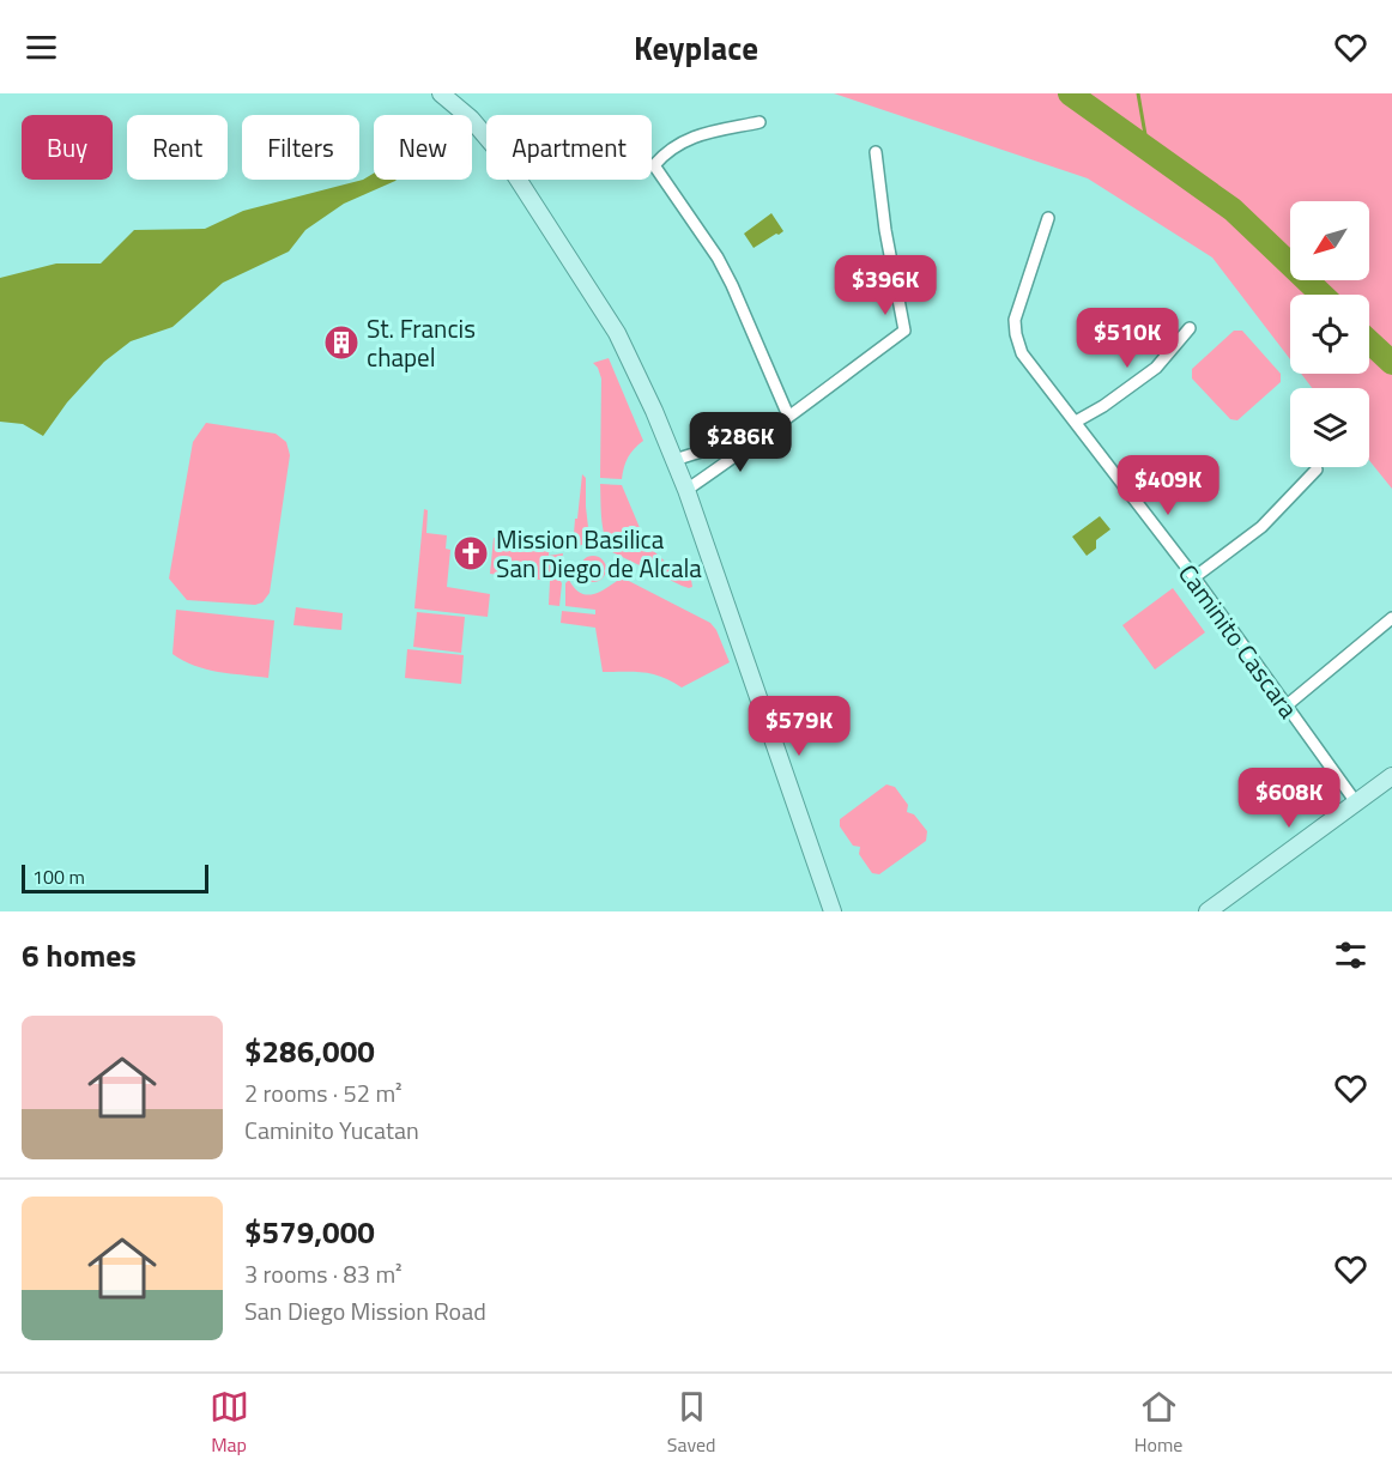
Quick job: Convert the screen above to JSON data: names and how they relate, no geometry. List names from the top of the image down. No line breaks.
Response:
{"streets":{"street":["Caminito Cascara"]},"places":{"building":["St. Francis chapel"],"church":["Mission Basilica San Diego de Alcala"]},"scale_bar":"100 m","north":"bottom left","page":{"header":"Keyplace","chip":["Buy","Rent","Filters","New","Apartment"],"price":["$396K","$510K","$286K","$409K","$579K","$608K"],"scale":"100 m","heading":"6 homes","list":[{"name":"$286,000","note":"2 rooms · 52 m² · Caminito Yucatan"},{"name":"$579,000","note":"3 rooms · 83 m² · San Diego Mission Road"}],"tabs":["Map","Saved","Home"]}}
